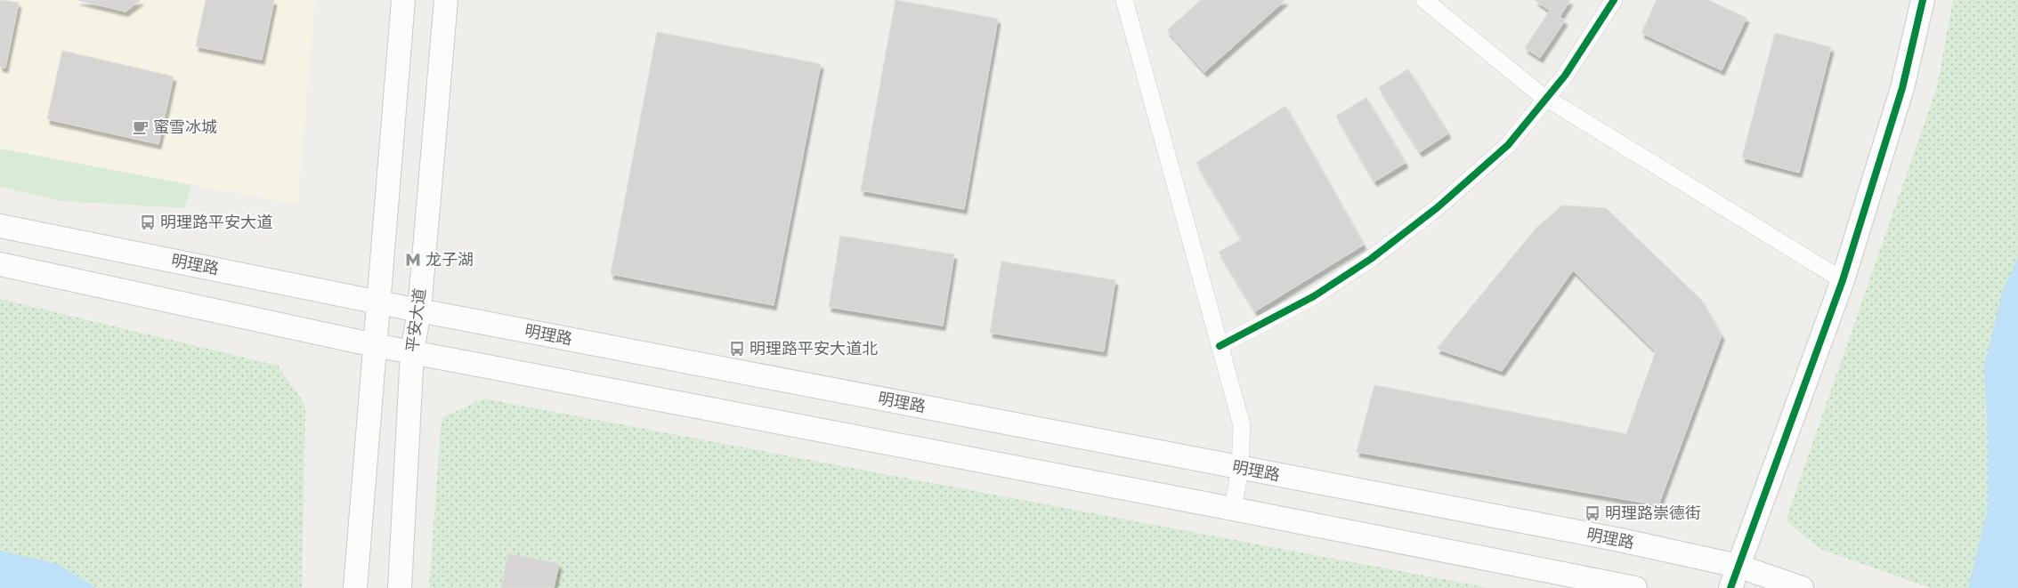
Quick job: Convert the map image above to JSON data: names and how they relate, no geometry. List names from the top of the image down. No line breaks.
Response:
{"streets":{"main road":["明理路","平安大道"]},"crossings":[["明理路","平安大道"]],"places":{"cafe":["蜜雪冰城"],"bus stop":["明理路平安大道","明理路平安大道北","明理路崇德街"],"metro station":["龙子湖"]}}
